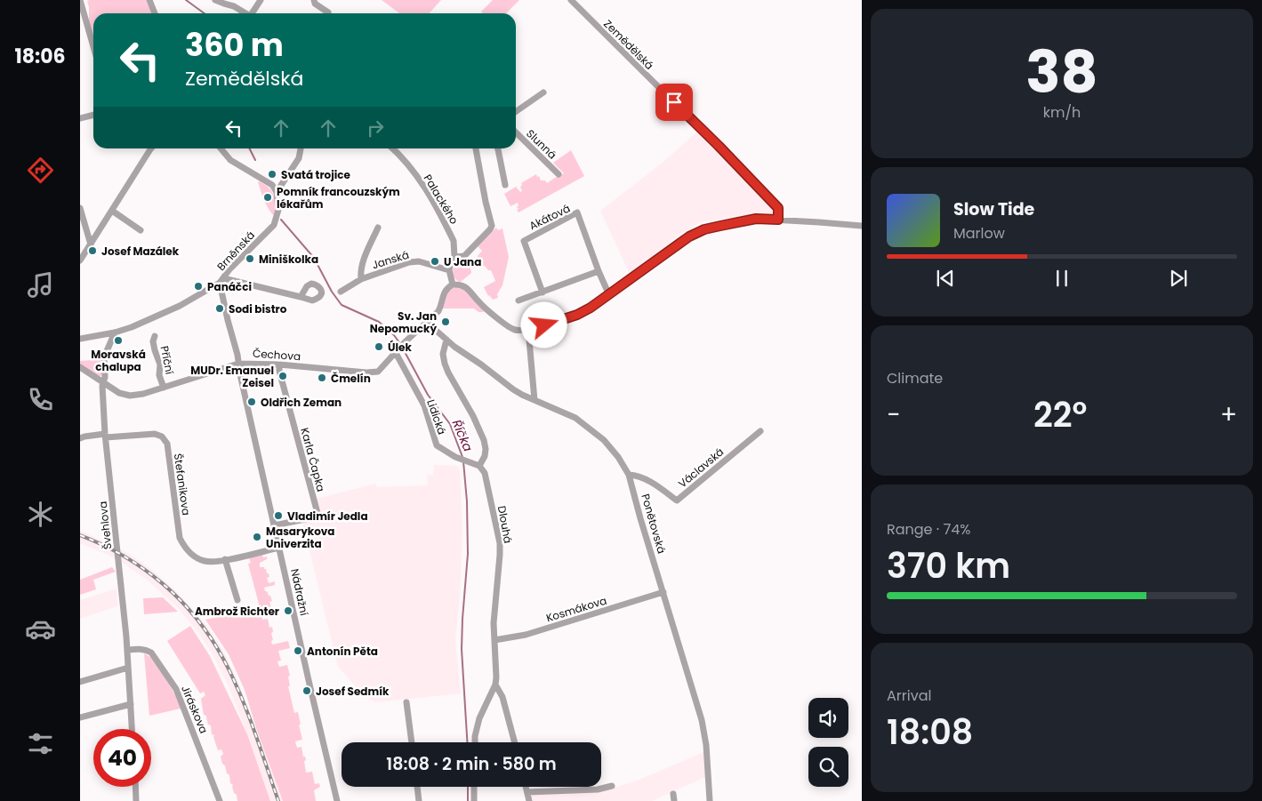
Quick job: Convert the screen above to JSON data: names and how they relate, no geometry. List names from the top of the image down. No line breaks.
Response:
{"streets":{"street":["Zemědělská","Slunná","Palackého","Akátová","Brněnská","Janská","Čechova","Příční","Lidická","Karla Čapka","Václavská","Štefanikova","Ponětovská","Dlouhá","Švehlova","Nádražní","Kosmákova","Jiráskova"]},"crossings":[["Brněnská","Nádražní"],["Čechova","Příční"],["Čechova","Lidická"],["Čechova","Karla Čapka"],["Čechova","Švehlova"],["Čechova","Nádražní"],["Lidická","Dlouhá"],["Karla Čapka","Nádražní"],["Václavská","Ponětovská"],["Štefanikova","Švehlova"],["Štefanikova","Nádražní"],["Ponětovská","Kosmákova"],["Dlouhá","Kosmákova"],["Švehlova","Jiráskova"]],"water":["Říčka"],"places":["Svatá trojice","Pomník francouzským lékařům","Josef Mazálek","Miniškolka","U Jana","Panáčci","Sodi bistro","Sv. Jan Nepomucký","Moravská chalupa","Úlek","MUDr. Emanuel Zeisel","Čmelín","Oldřich Zeman","Vladimír Jedla","Masarykova Univerzita","Ambrož Richter","Antonín Pěta","Josef Sedmík"],"page":{"tabs":"18:06","tile":[["38","km/h"],"Climate",["Range · 74%","370 km"],["Arrival","18:08"]],"turn":["360 m","Zemědělská"],"song":["Slow Tide","Marlow"],"heat":["−","22°","+"],"limit":"40","trip":"18:08 · 2 min · 580 m"}}
